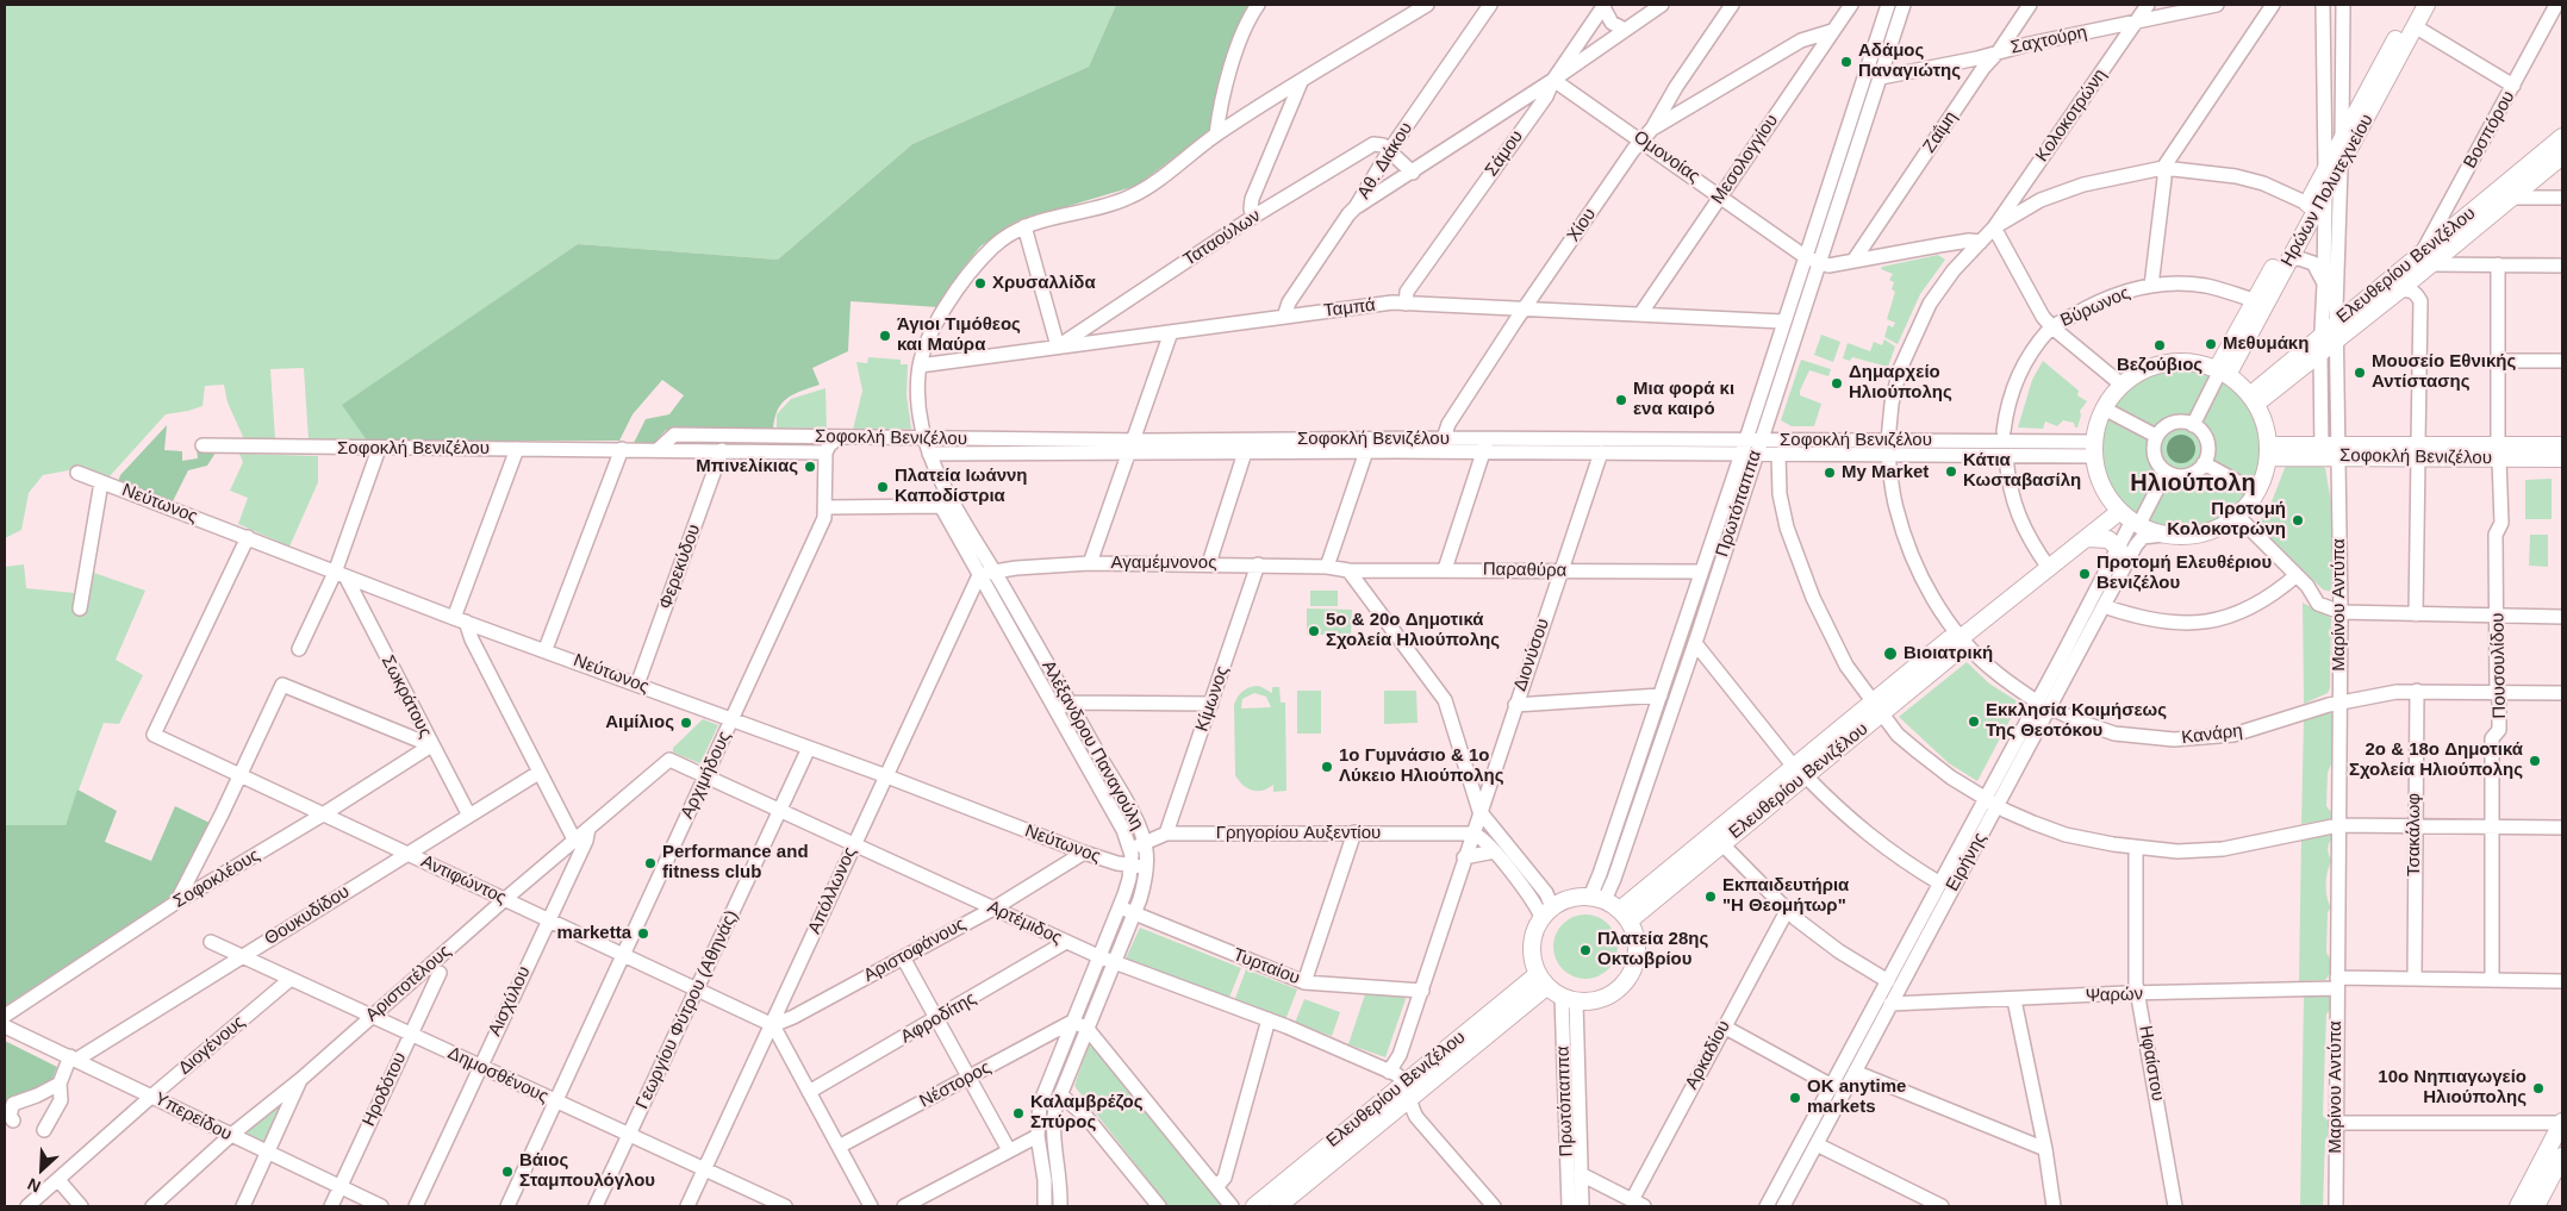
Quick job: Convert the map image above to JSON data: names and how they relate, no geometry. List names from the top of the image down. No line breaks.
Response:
{"streets":{"main road":["Ηρώων Πολυτεχνείου","Ελευθερίου Βενιζέλου","Σοφοκλή Βενιζέλου"],"street":["Σαχτούρη","Κολοκοτρώνη","Βοσπόρου","Ζαΐμη","Σάμου","Ομονοίας","Μεσολογγίου","Αθ. Διάκου","Χίου","Ταταούλων","Βύρωνος","Ταμπά","Νεύτωνος","Πρωτόπαππα","Αγαμέμνονος","Φερεκύδου","Παραθύρα","Μαρίνου Αντύπα","Διονύσου","Πουσουλίδου","Σωκράτους","Κίμωνος","Κανάρη","Αλέξανδρου Παναγούλη","Αρχιμήδους","Γρηγορίου Αυξεντίου","Τσακάλωφ","Ειρήνης","Σοφοκλέους","Αντιφώντος","Απόλλωνος","Θουκυδίδου","Αρτέμιδος","Αριστοφάνους","Τυρταίου","Αριστοτέλους","Ψαρών","Αισχύλου","Γεωργίου Φύτρου (Αθηνάς)","Αφροδίτης","Διογένους","Αρκαδίου","Ηφαίστου","Δημοσθένους","Νέστορος","Ηροδότου","Υπερείδου"]},"crossings":[["Σαχτούρη","Κολοκοτρώνη"],["Σαχτούρη","Ζαΐμη"],["Σαχτούρη","Πρωτόπαππα"],["Βοσπόρου","Ελευθερίου Βενιζέλου"],["Σάμου","Ομονοίας"],["Σάμου","Ταμπά"],["Ομονοίας","Μεσολογγίου"],["Ομονοίας","Χίου"],["Ομονοίας","Πρωτόπαππα"],["Μεσολογγίου","Ταμπά"],["Αθ. Διάκου","Ταταούλων"],["Αθ. Διάκου","Ταμπά"],["Ηρώων Πολυτεχνείου","Βύρωνος"],["Ηρώων Πολυτεχνείου","Μαρίνου Αντύπα"],["Χίου","Ταμπά"],["Χίου","Σοφοκλή Βενιζέλου"],["Ταταούλων","Ταμπά"],["Ελευθερίου Βενιζέλου","Πρωτόπαππα"],["Ελευθερίου Βενιζέλου","Μαρίνου Αντύπα"],["Ελευθερίου Βενιζέλου","Κανάρη"],["Ελευθερίου Βενιζέλου","Ειρήνης"],["Ταμπά","Πρωτόπαππα"],["Ταμπά","Αλέξανδρου Παναγούλη"],["Σοφοκλή Βενιζέλου","Πρωτόπαππα"],["Σοφοκλή Βενιζέλου","Φερεκύδου"],["Σοφοκλή Βενιζέλου","Μαρίνου Αντύπα"],["Σοφοκλή Βενιζέλου","Διονύσου"],["Σοφοκλή Βενιζέλου","Πουσουλίδου"],["Σοφοκλή Βενιζέλου","Κανάρη"],["Σοφοκλή Βενιζέλου","Αλέξανδρου Παναγούλη"],["Σοφοκλή Βενιζέλου","Αρχιμήδους"],["Νεύτωνος","Φερεκύδου"],["Νεύτωνος","Σωκράτους"],["Νεύτωνος","Αλέξανδρου Παναγούλη"],["Νεύτωνος","Αρχιμήδους"],["Νεύτωνος","Αντιφώντος"],["Νεύτωνος","Απόλλωνος"],["Νεύτωνος","Αριστοφάνους"],["Νεύτωνος","Γεωργίου Φύτρου (Αθηνάς)"],["Πρωτόπαππα","Παραθύρα"],["Αγαμέμνονος","Παραθύρα"],["Αγαμέμνονος","Κίμωνος"],["Αγαμέμνονος","Αλέξανδρου Παναγούλη"],["Αγαμέμνονος","Απόλλωνος"],["Παραθύρα","Διονύσου"],["Μαρίνου Αντύπα","Κανάρη"],["Μαρίνου Αντύπα","Ψαρών"],["Διονύσου","Γρηγορίου Αυξεντίου"],["Διονύσου","Αρτέμιδος"],["Διονύσου","Τυρταίου"],["Πουσουλίδου","Κανάρη"],["Πουσουλίδου","Ψαρών"],["Σωκράτους","Σοφοκλέους"],["Σωκράτους","Θουκυδίδου"],["Κίμωνος","Γρηγορίου Αυξεντίου"],["Κανάρη","Τσακάλωφ"],["Κανάρη","Ειρήνης"],["Αλέξανδρου Παναγούλη","Γρηγορίου Αυξεντίου"],["Αλέξανδρου Παναγούλη","Απόλλωνος"],["Αλέξανδρου Παναγούλη","Αρτέμιδος"],["Αλέξανδρου Παναγούλη","Τυρταίου"],["Αλέξανδρου Παναγούλη","Νέστορος"],["Αρχιμήδους","Αντιφώντος"],["Αρχιμήδους","Αρτέμιδος"],["Αρχιμήδους","Δημοσθένους"],["Τσακάλωφ","Ψαρών"],["Ειρήνης","Ψαρών"],["Σοφοκλέους","Αντιφώντος"],["Αντιφώντος","Απόλλωνος"],["Αντιφώντος","Θουκυδίδου"],["Αντιφώντος","Αριστοφάνους"],["Αντιφώντος","Αριστοτέλους"],["Αντιφώντος","Αισχύλου"],["Αντιφώντος","Γεωργίου Φύτρου (Αθηνάς)"],["Απόλλωνος","Αρτέμιδος"],["Απόλλωνος","Αριστοφάνους"],["Απόλλωνος","Δημοσθένους"],["Θουκυδίδου","Δημοσθένους"],["Θουκυδίδου","Υπερείδου"],["Αρτέμιδος","Αριστοφάνους"],["Αρτέμιδος","Αριστοτέλους"],["Αρτέμιδος","Γεωργίου Φύτρου (Αθηνάς)"],["Αρτέμιδος","Αφροδίτης"],["Αριστοτέλους","Αισχύλου"],["Αριστοτέλους","Δημοσθένους"],["Αριστοτέλους","Υπερείδου"],["Ψαρών","Ηφαίστου"],["Αισχύλου","Δημοσθένους"],["Γεωργίου Φύτρου (Αθηνάς)","Δημοσθένους"],["Διογένους","Δημοσθένους"],["Διογένους","Υπερείδου"],["Δημοσθένους","Ηροδότου"],["Ηροδότου","Υπερείδου"]],"districts":["Ηλιούπολη"],"places":["Αδάμος Παναγιώτης","Χρυσαλλίδα","Άγιοι Τιμόθεος και Μαύρα","Μεθυμάκη","Βεζούβιος","Μουσείο Εθνικής Αντίστασης","Δημαρχείο Ηλιούπολης","Μια φορά κι ενα καιρό","Μπινελίκιας","Κάτια Κωσταβασίλη","My Market","Πλατεία Ιωάννη Καποδίστρια","Προτομή Κολοκοτρώνη","Προτομή Ελευθέριου Βενιζέλου","5ο & 20ο Δημοτικά Σχολεία Ηλιούπολης","Βιοιατρική","Εκκλησία Κοιμήσεως Της Θεοτόκου","Αιμίλιος","2ο & 18ο Δημοτικά Σχολεία Ηλιούπολης","1ο Γυμνάσιο & 1ο Λύκειο Ηλιούπολης","Performance and fitness club","Εκπαιδευτήρια \"Η Θεομήτωρ\"","marketta","Πλατεία 28ης Οκτωβρίου","10ο Νηπιαγωγείο Ηλιούπολης","OK anytime markets","Καλαμβρέζος Σπύρος","Βάιος Σταμπουλόγλου"],"north":"bottom left"}
